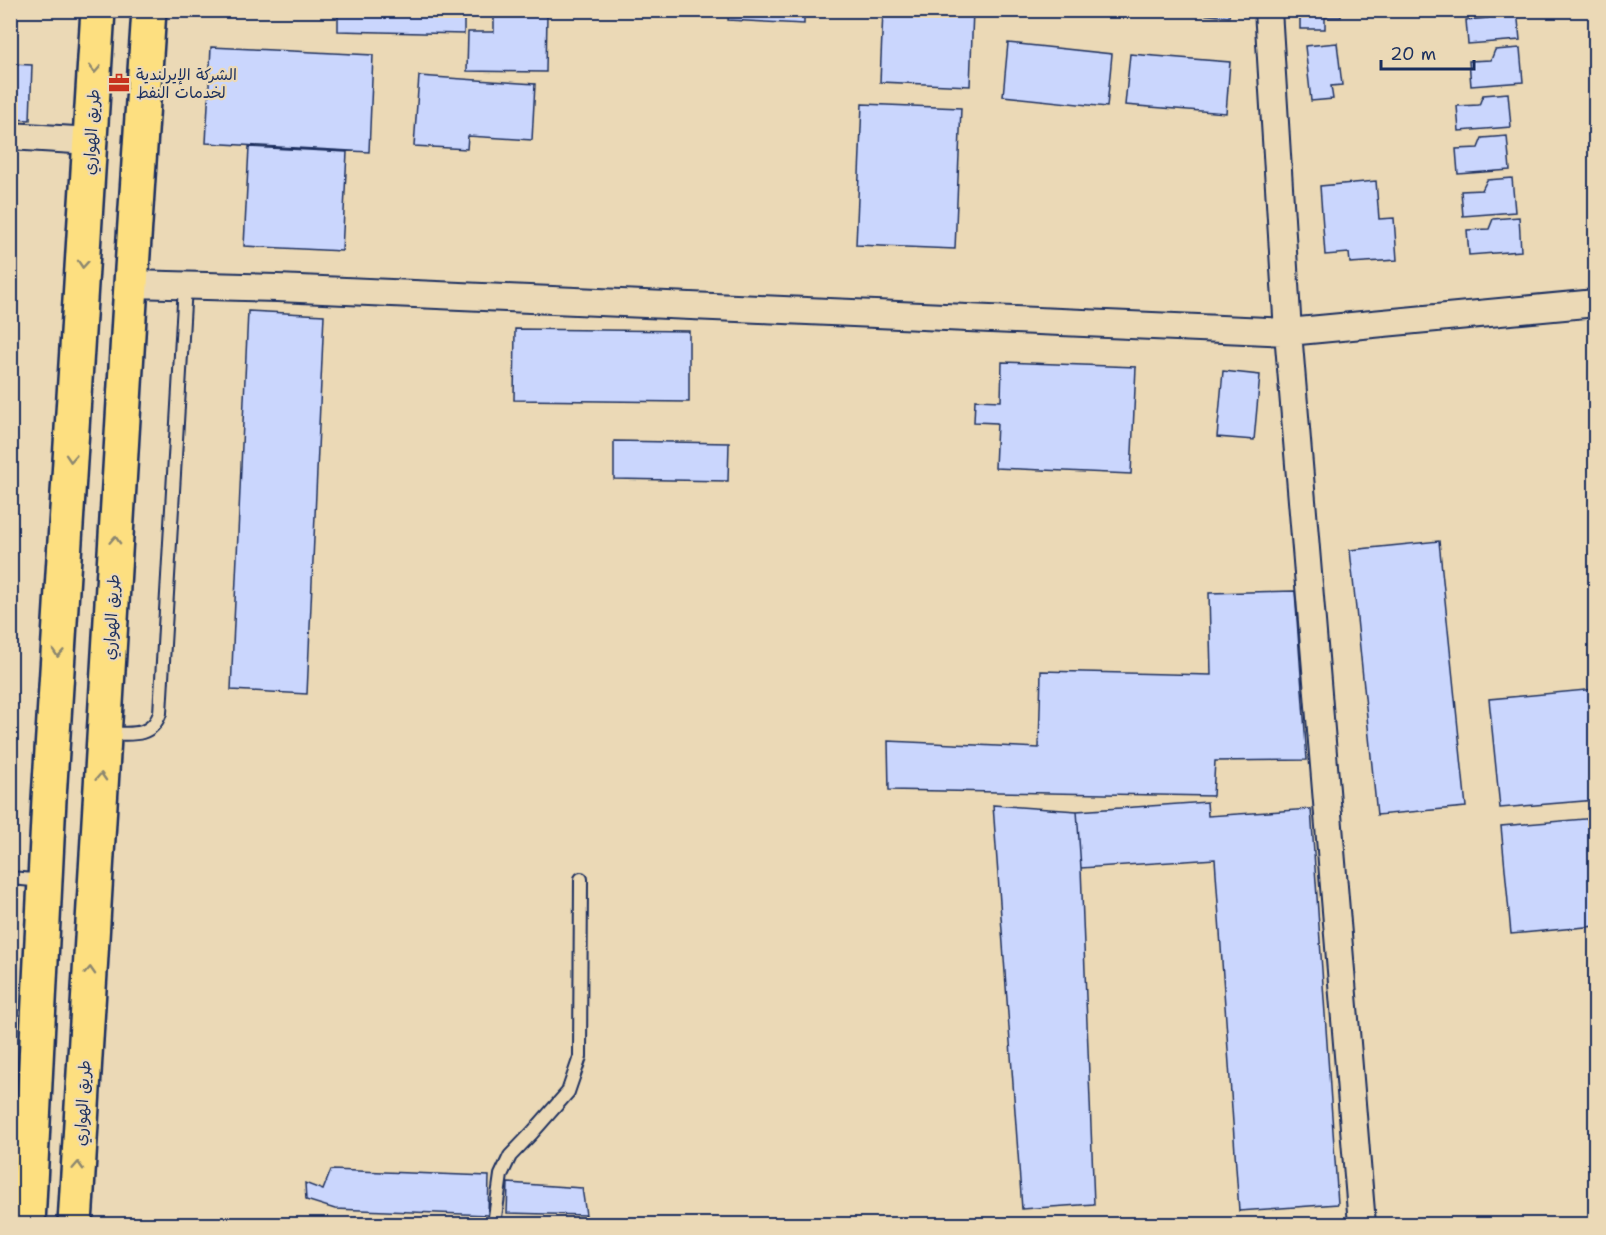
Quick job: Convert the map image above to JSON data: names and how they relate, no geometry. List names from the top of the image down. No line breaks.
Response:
{"streets":{"highway":["طريق الهواري"]},"places":{"office":["الشركة الإيرلندية لخدمات النفط"]},"scale_bar":"20 m"}
